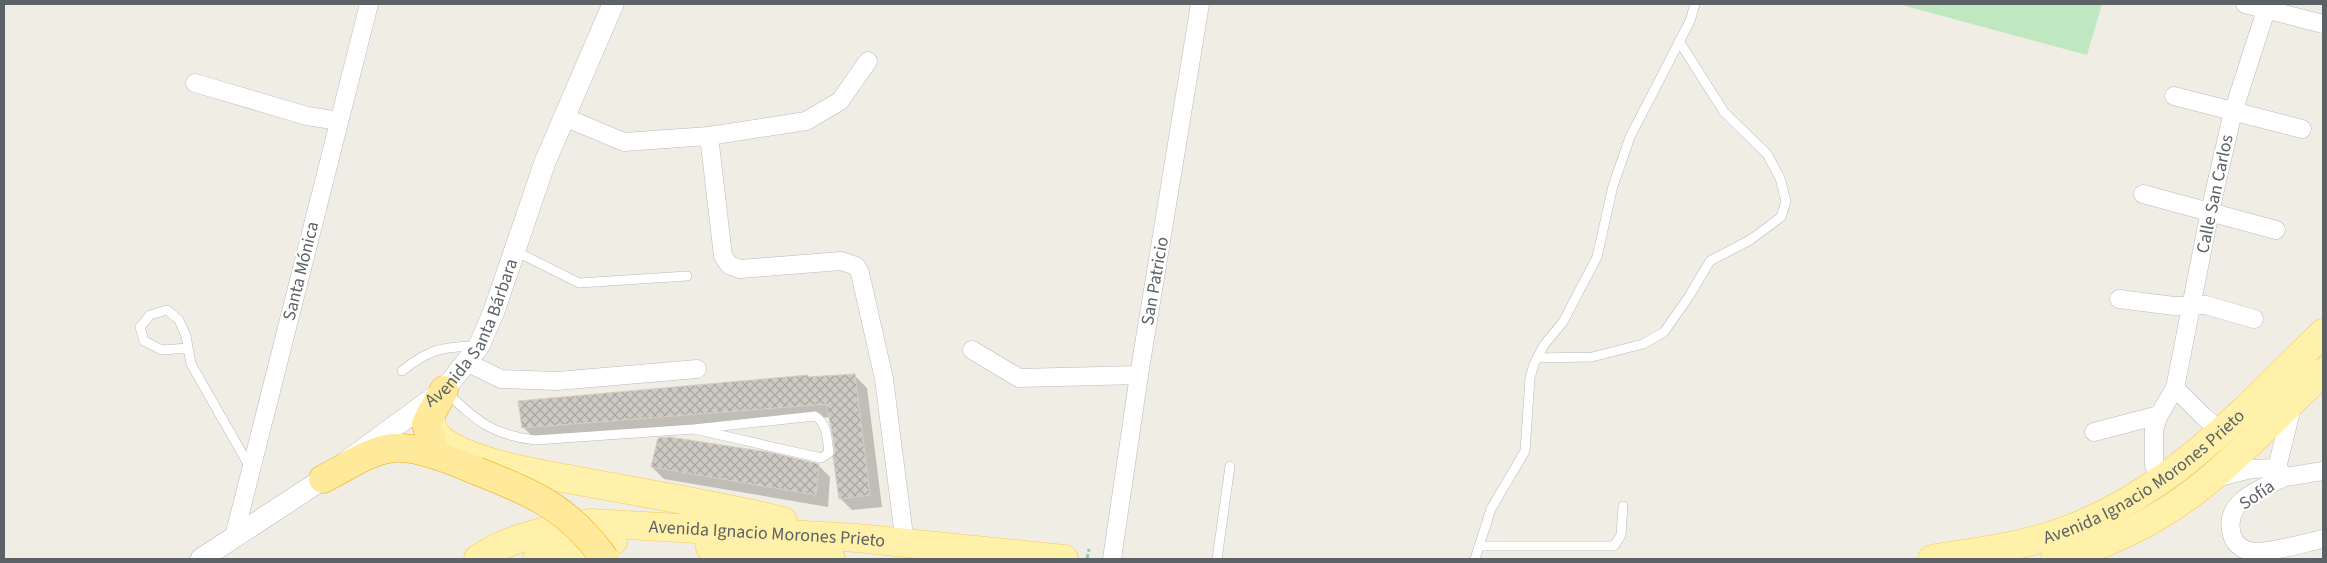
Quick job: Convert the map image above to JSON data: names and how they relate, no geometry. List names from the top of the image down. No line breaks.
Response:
{"streets":{"main road":["Avenida Ignacio Morones Prieto"],"street":["Calle San Carlos","Santa Mónica","San Patricio","Avenida Santa Bárbara","Sofía"]},"crossings":[["Calle San Carlos","Avenida Ignacio Morones Prieto"],["Santa Mónica","Avenida Santa Bárbara"]]}
